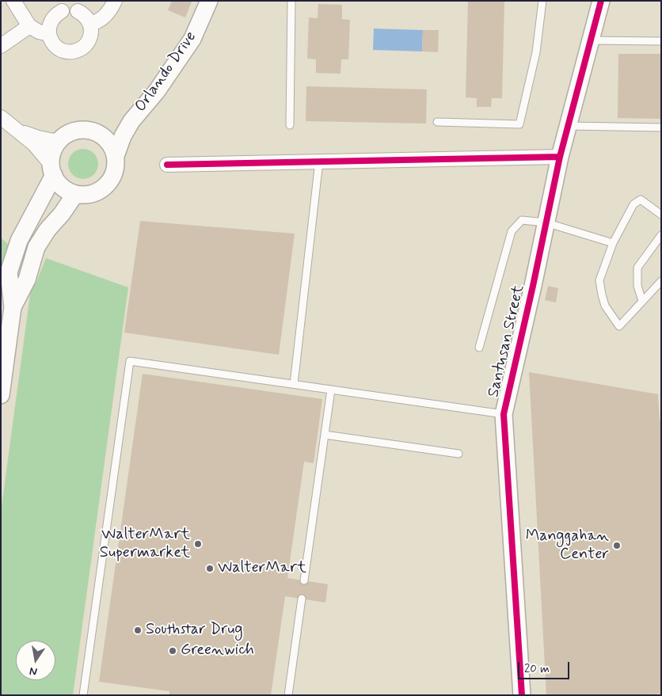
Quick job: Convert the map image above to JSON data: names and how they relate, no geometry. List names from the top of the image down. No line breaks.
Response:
{"streets":{"street":["Orlando Drive","Santusan Street"]},"places":["WalterMart Supermarket","Manggahan Center","WalterMart","Southstar Drug","Greenwich"],"scale_bar":"20 m","north":"bottom"}
